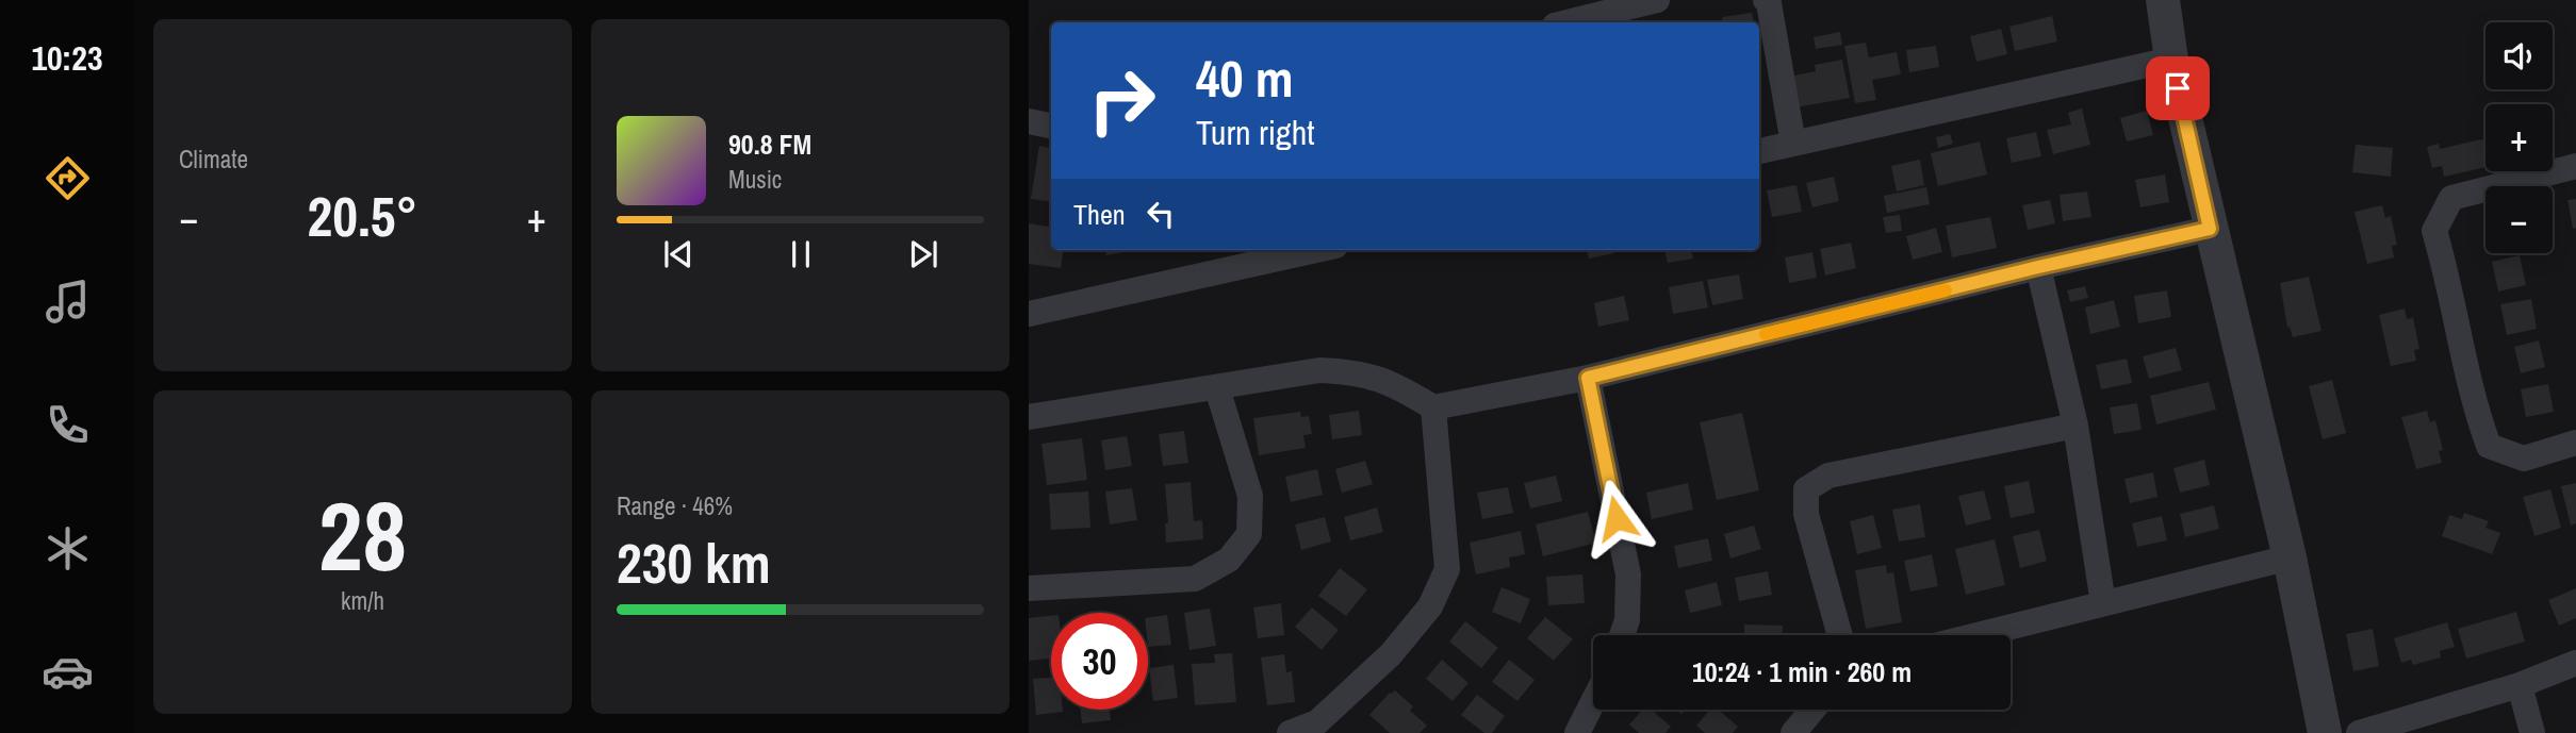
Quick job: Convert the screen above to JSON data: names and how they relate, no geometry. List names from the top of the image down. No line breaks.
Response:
{"page":{"tabs":"10:23","tile":["Climate",["28","km/h"],["Range · 46%","230 km"]],"map_buttons":["+","−"],"turn":["40 m","Turn right"],"song":["90.8 FM","Music"],"then":"Then","heat":["−","20.5°","+"],"limit":"30","trip":"10:24 · 1 min · 260 m"}}
